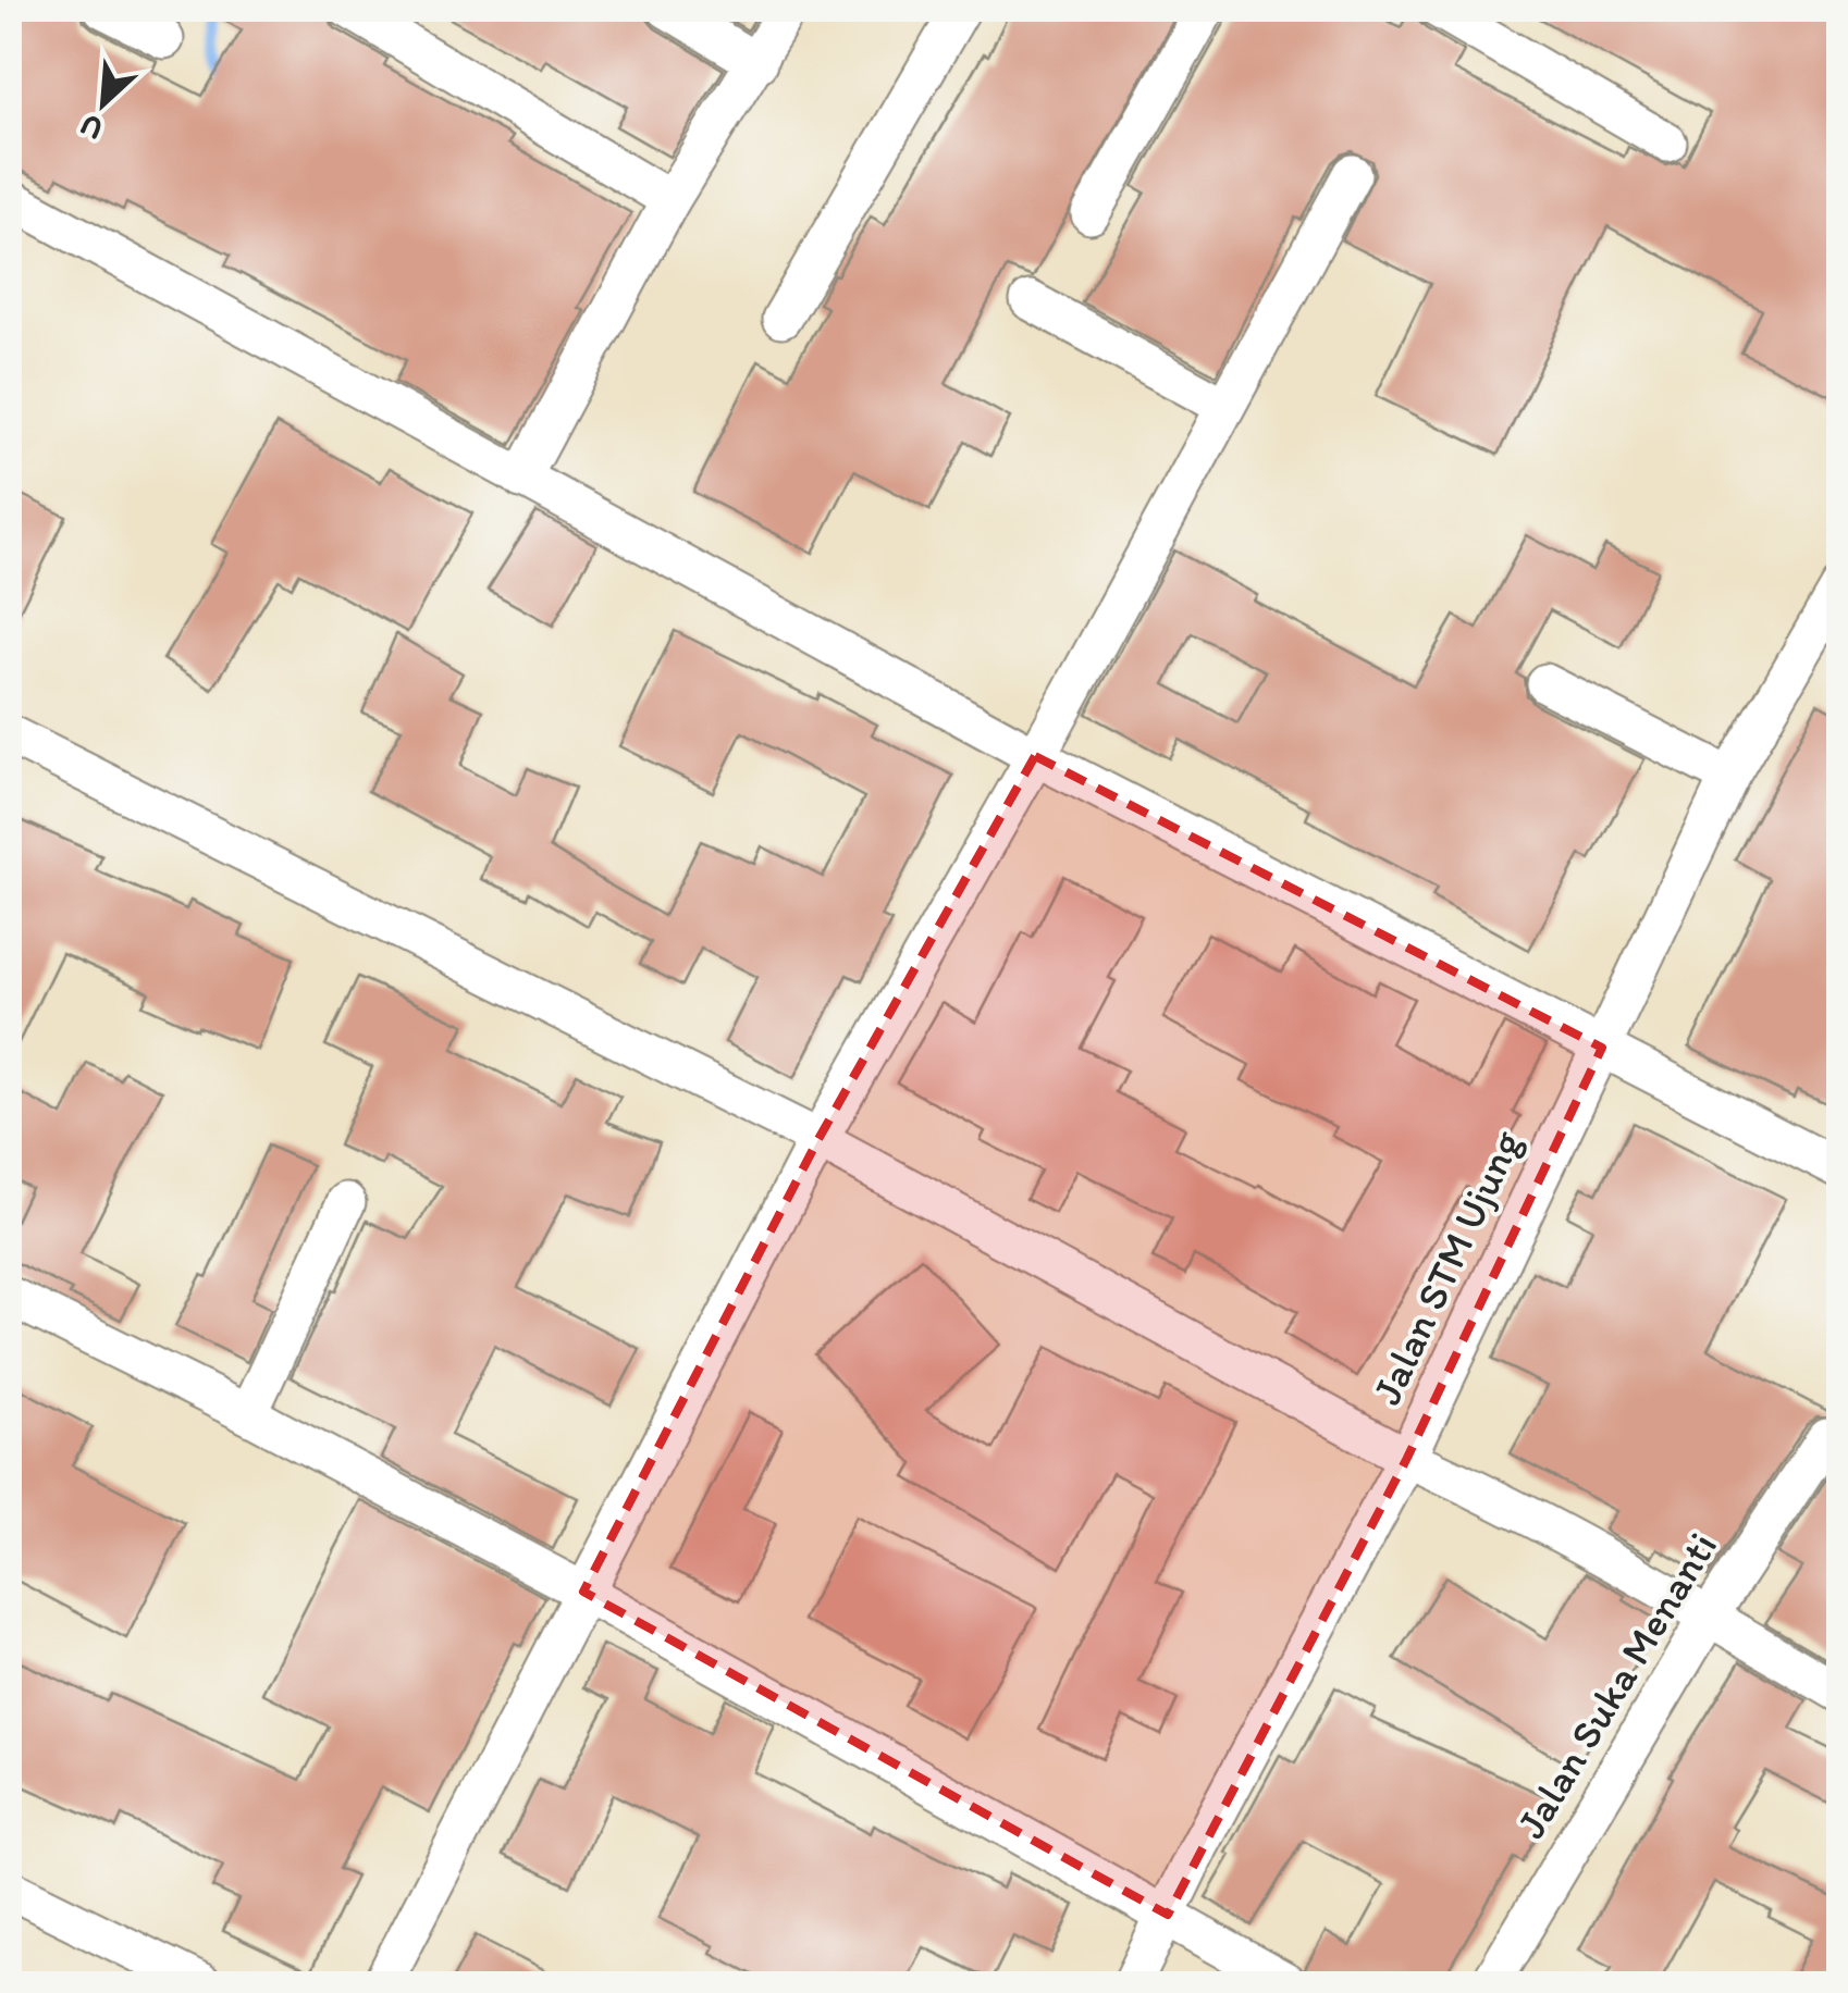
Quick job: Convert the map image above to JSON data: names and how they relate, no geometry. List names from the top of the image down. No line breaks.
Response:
{"streets":{"street":["Jalan STM Ujung","Jalan Suka Menanti"]},"north":"bottom left"}
